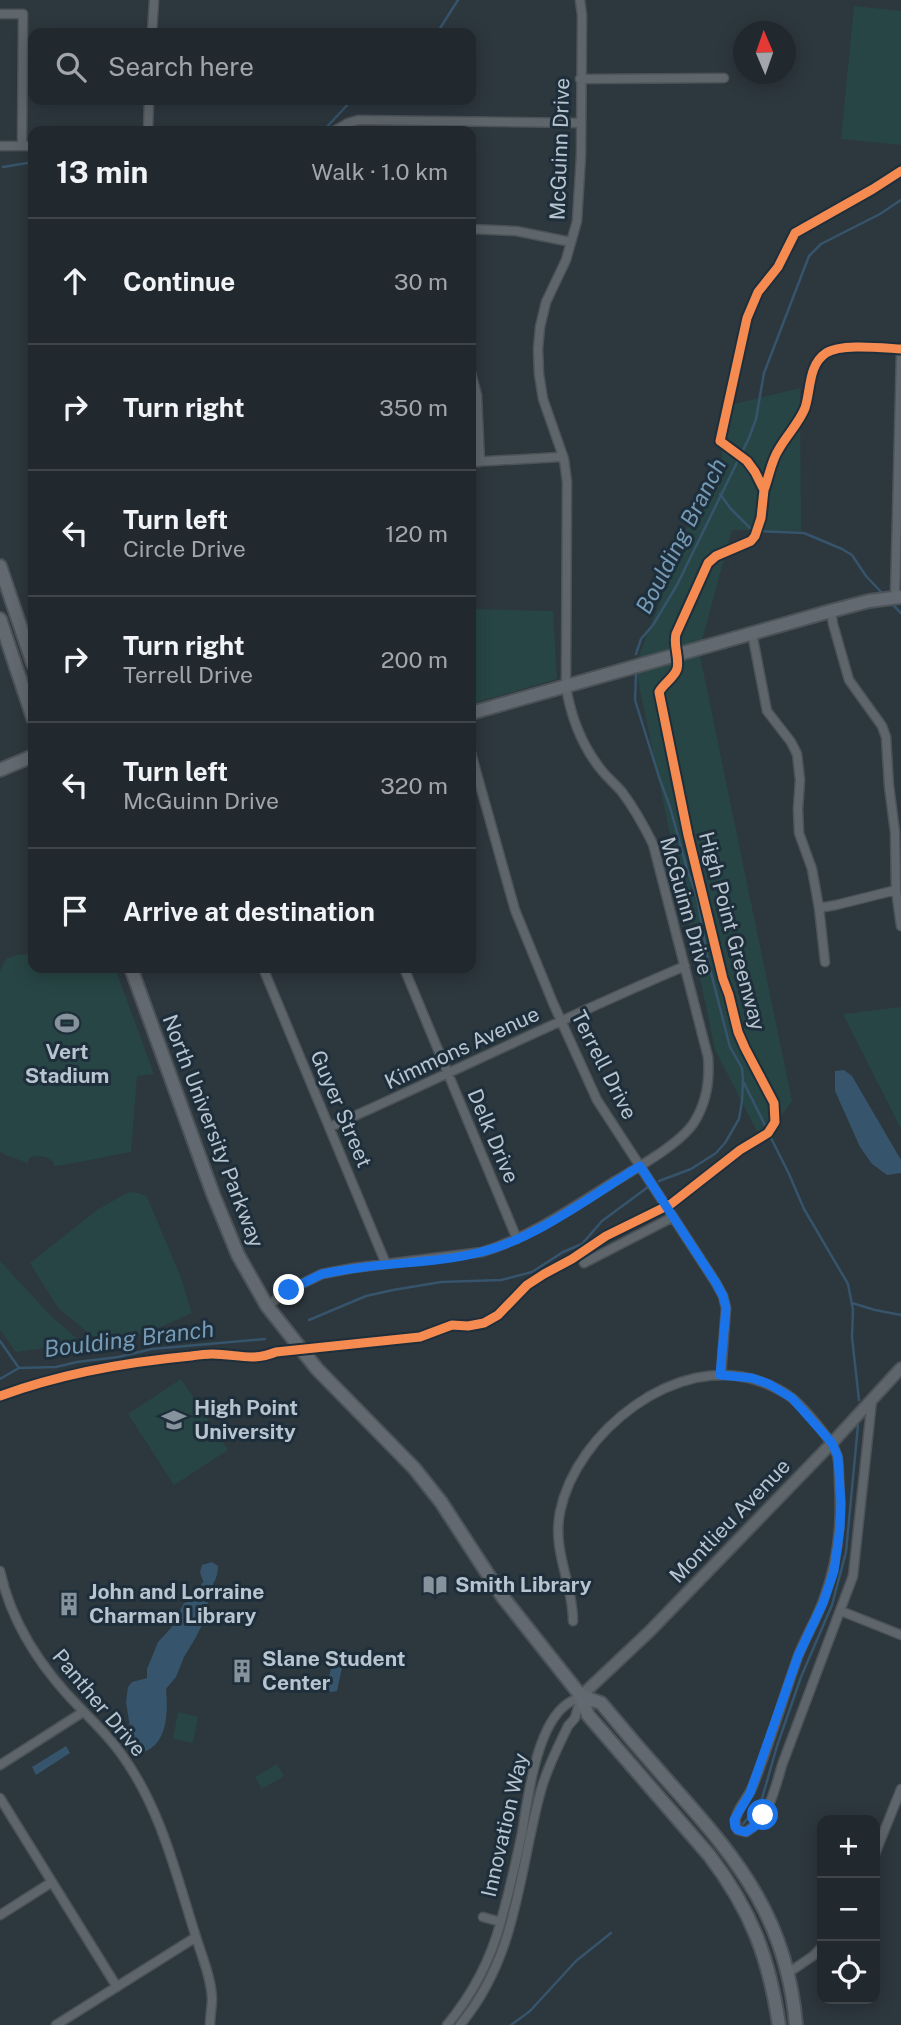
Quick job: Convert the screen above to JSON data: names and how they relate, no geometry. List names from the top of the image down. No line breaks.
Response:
{"streets":{"main road":["North University Parkway"],"street":["McGuinn Drive","Kimmons Avenue","Terrell Drive","Guyer Street","Delk Drive","Montlieu Avenue","Panther Drive","Innovation Way"],"cycle path":["High Point Greenway"]},"crossings":[["McGuinn Drive","Kimmons Avenue"],["McGuinn Drive","Terrell Drive"],["McGuinn Drive","Guyer Street"],["McGuinn Drive","North University Parkway"],["McGuinn Drive","Delk Drive"],["Kimmons Avenue","Terrell Drive"],["Kimmons Avenue","Guyer Street"],["Kimmons Avenue","Delk Drive"],["North University Parkway","Montlieu Avenue"],["North University Parkway","Innovation Way"],["Montlieu Avenue","Innovation Way"]],"water":["Boulding Branch"],"places":{"sports":["Vert Stadium"],"school or university":["High Point University"],"library":["Smith Library"],"building":["John and Lorraine Charman Library","Slane Student Center"]},"north":"top","page":{"search":"Search here","heading":["13 min","Walk · 1.0 km"],"list":[["Continue","30 m"],["Turn right","350 m"],["Turn left","Circle Drive","120 m"],["Turn right","Terrell Drive","200 m"],["Turn left","McGuinn Drive","320 m"],"Arrive at destination"],"map_buttons":["+","−"]}}
